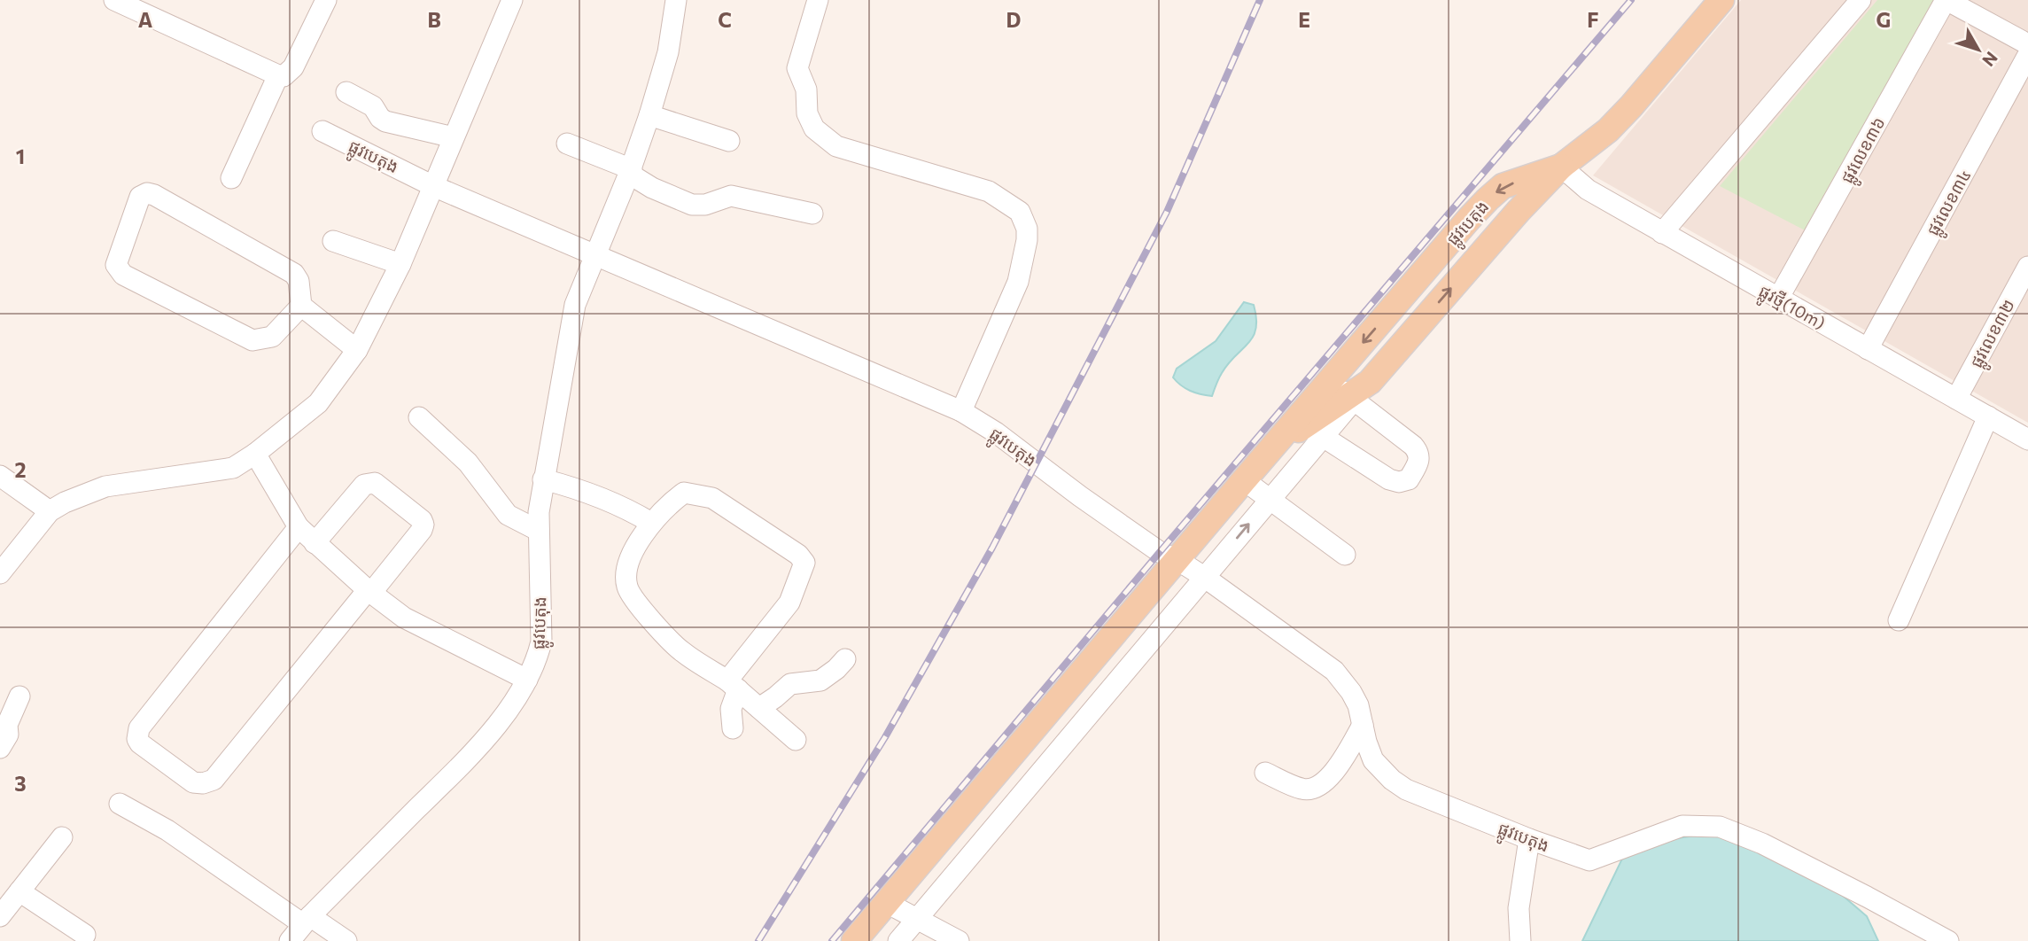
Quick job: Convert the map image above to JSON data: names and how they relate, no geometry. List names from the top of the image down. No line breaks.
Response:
{"streets":{"main road":["ផ្លូវបេតុង"],"street":["ផ្លូវលេខ៣៦","ផ្លូវលេខ៣៤","ផ្លូវថ្មី(10m)","ផ្លូវលេខ៣២"]},"crossings":[["ផ្លូវលេខ៣៦","ផ្លូវថ្មី(10m)"],["ផ្លូវបេតុង","ផ្លូវថ្មី(10m)"],["ផ្លូវលេខ៣៤","ផ្លូវថ្មី(10m)"],["ផ្លូវថ្មី(10m)","ផ្លូវលេខ៣២"]],"north":"bottom right","grid":{"columns":["A","B","C","D","E","F","G"],"rows":["1","2","3"]}}
